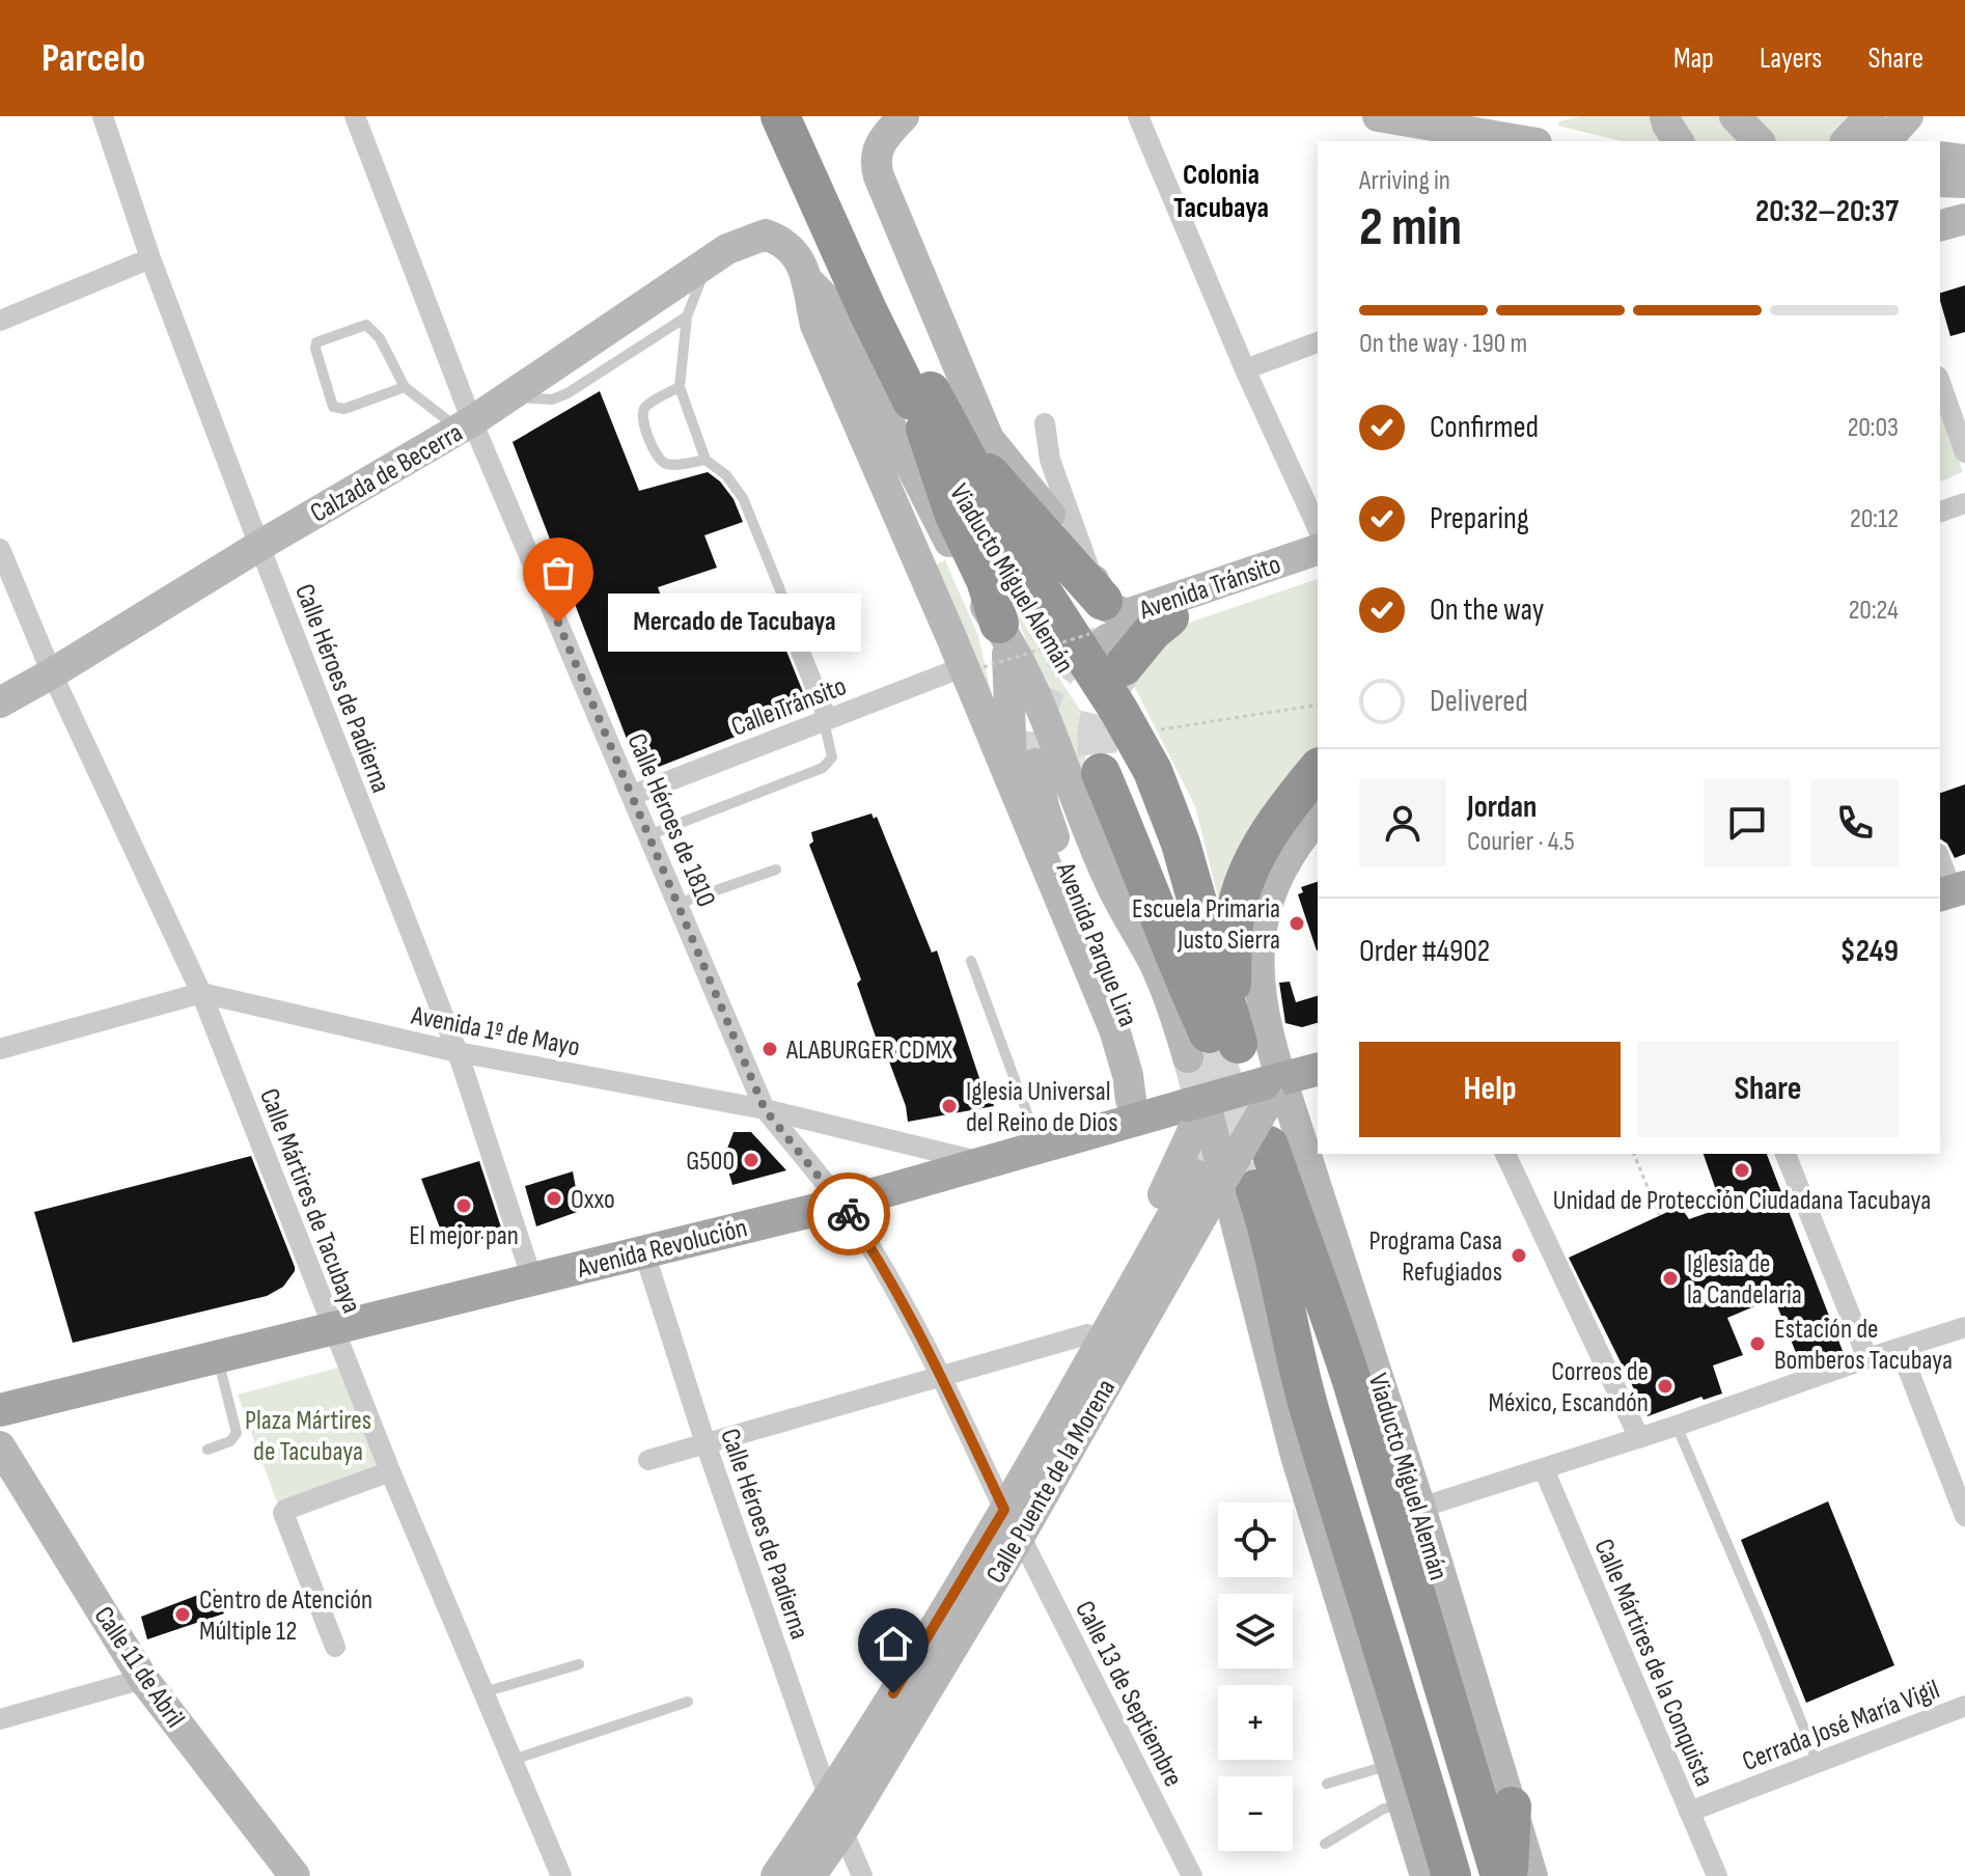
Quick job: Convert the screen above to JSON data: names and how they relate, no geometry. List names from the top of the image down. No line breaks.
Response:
{"streets":{"highway":["Viaducto Miguel Alemán"],"main road":["Calzada de Becerra","Avenida Tránsito","Avenida Parque Lira","Avenida Revolución","Calle Puente de la Morena","Calle 11 de Abril"],"street":["Calle Héroes de Padierna","Calle Tránsito","Calle Héroes de 1810","Avenida 1º de Mayo","Calle Mártires de Tacubaya","Calle Mártires de la Conquista","Calle 13 de Septiembre","Cerrada José María Vigil"]},"crossings":[["Calzada de Becerra","Viaducto Miguel Alemán"],["Calzada de Becerra","Calle Héroes de Padierna"],["Calzada de Becerra","Calle Héroes de 1810"],["Calzada de Becerra","Calle Mártires de Tacubaya"],["Viaducto Miguel Alemán","Avenida Tránsito"],["Viaducto Miguel Alemán","Calle Tránsito"],["Viaducto Miguel Alemán","Avenida Parque Lira"],["Viaducto Miguel Alemán","Avenida Revolución"],["Viaducto Miguel Alemán","Calle Puente de la Morena"],["Calle Héroes de Padierna","Avenida 1º de Mayo"],["Calle Héroes de Padierna","Avenida Revolución"],["Calle Héroes de Padierna","Calle Puente de la Morena"],["Calle Tránsito","Calle Héroes de 1810"],["Calle Héroes de 1810","Avenida 1º de Mayo"],["Calle Héroes de 1810","Avenida Revolución"],["Calle Héroes de 1810","Calle Puente de la Morena"],["Calle Héroes de 1810","Calle 13 de Septiembre"],["Avenida Parque Lira","Avenida Revolución"],["Avenida 1º de Mayo","Calle Mártires de Tacubaya"],["Avenida 1º de Mayo","Avenida Revolución"],["Calle Mártires de Tacubaya","Avenida Revolución"],["Avenida Revolución","Calle Puente de la Morena"],["Calle Puente de la Morena","Calle 13 de Septiembre"],["Calle Mártires de la Conquista","Cerrada José María Vigil"]],"districts":["Colonia Tacubaya"],"parks":["Plaza Mártires de Tacubaya"],"places":["Mercado de Tacubaya","Escuela Primaria Justo Sierra","ALABURGER CDMX","Iglesia Universal del Reino de Dios","G500","Unidad de Protección Ciudadana Tacubaya","Oxxo","El mejor pan","Programa Casa Refugiados","Iglesia de la Candelaria","Estación de Bomberos Tacubaya","Correos de México, Escandón","Centro de Atención Múltiple 12"],"page":{"header":"Parcelo","nav":["Map","Layers","Share"],"heading":["2 min","Arriving in","20:32–20:37"],"panel":["Jordan","Courier · 4.5","Order #4902","$249"],"bar":"On the way · 190 m","list":[["Confirmed","20:03"],["Preparing","20:12"],["On the way","20:24"],"Delivered"],"bubble":"Mercado de Tacubaya","buttons":["Help","Share"],"map_buttons":["+","−"]}}
